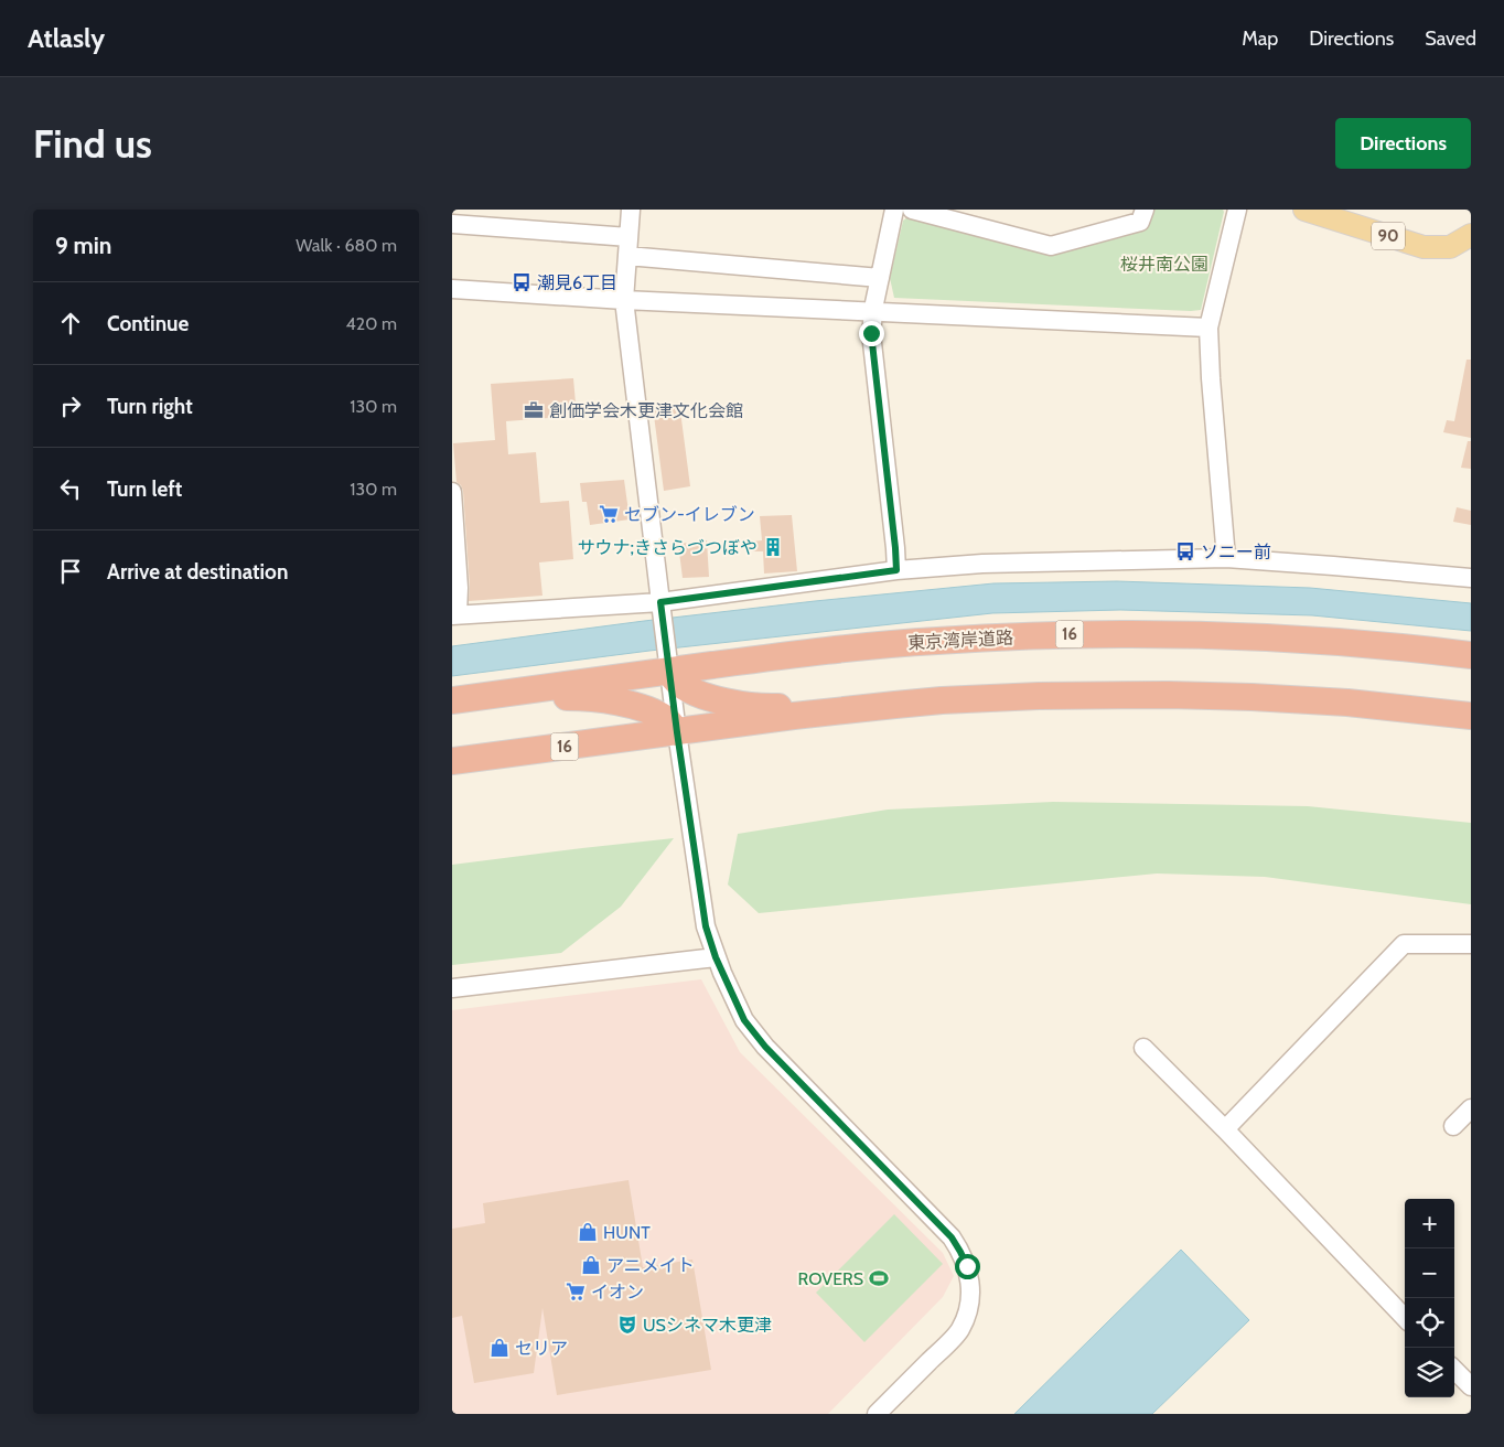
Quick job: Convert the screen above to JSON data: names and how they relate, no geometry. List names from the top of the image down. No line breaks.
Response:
{"streets":{"highway":["16","東京湾岸道路"],"main road":["90"]},"parks":["桜井南公園"],"places":{"bus stop":["潮見6丁目","ソニー前"],"office":["創価学会木更津文化会館"],"supermarket":["セブン-イレブン","イオン"],"building":["サウナ;きさらづつぼや"],"shop":["HUNT","アニメイト","セリア"],"sports":["ROVERS"],"theatre":["USシネマ木更津"]},"page":{"header":"Atlasly","nav":["Map","Directions","Saved"],"buttons":"Directions","title":"Find us","heading":["9 min","Walk · 680 m"],"list":[["Continue","420 m"],["Turn right","130 m"],["Turn left","130 m"],"Arrive at destination"],"map_buttons":["+","−"]}}
